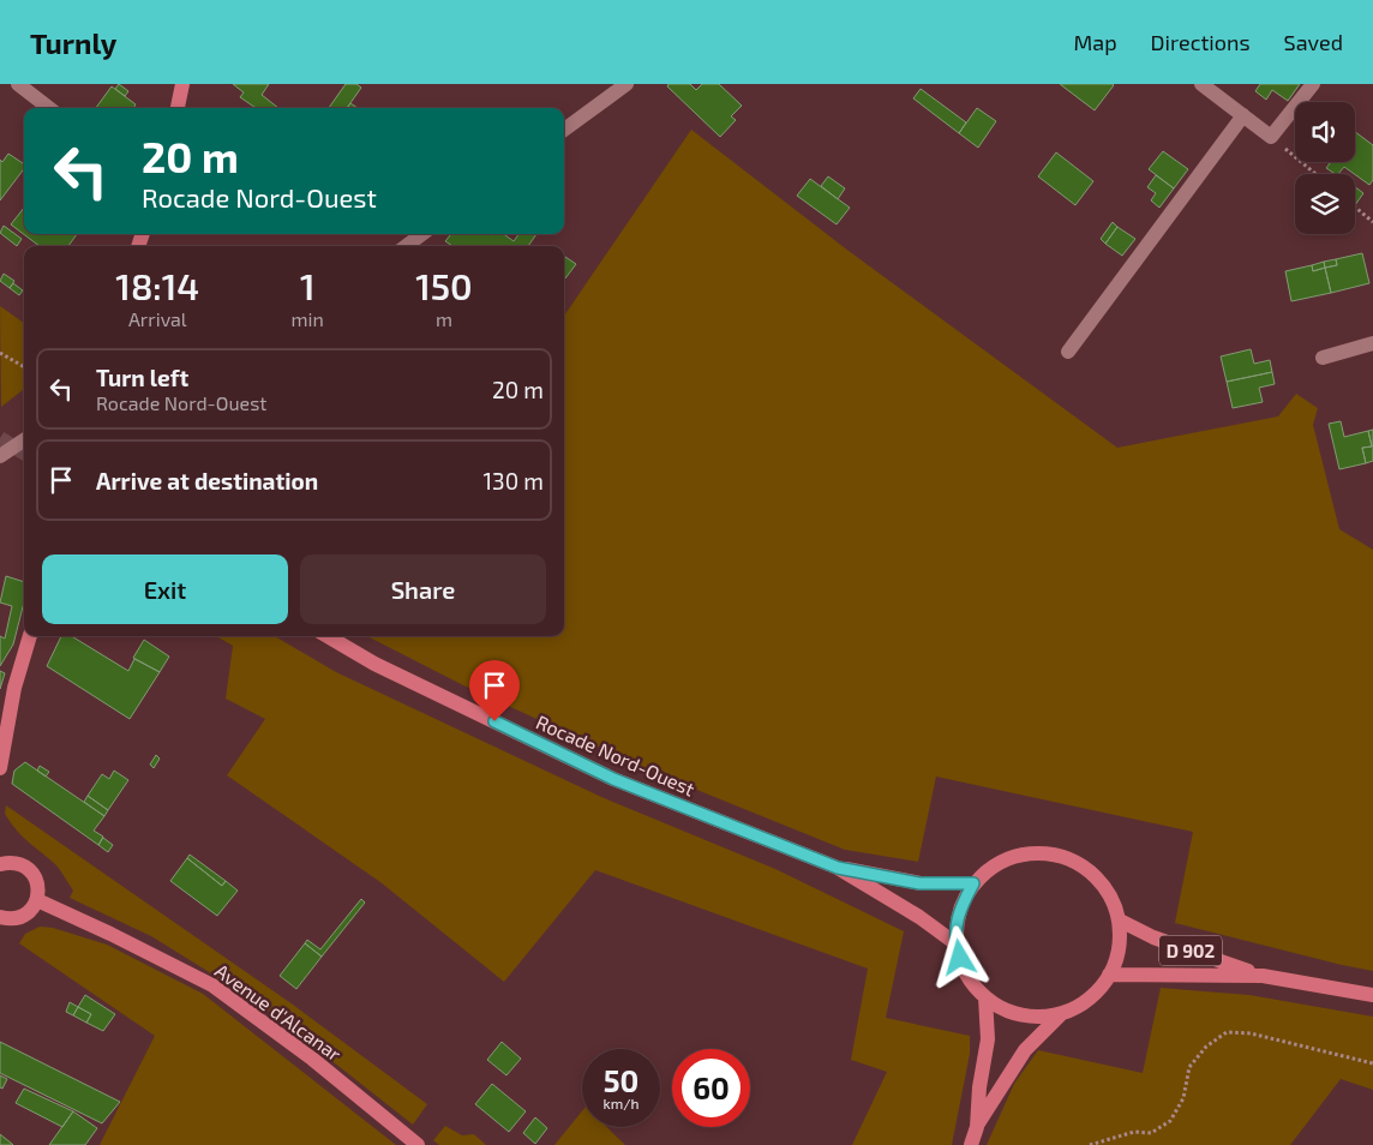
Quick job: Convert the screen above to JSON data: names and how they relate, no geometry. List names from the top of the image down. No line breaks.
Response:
{"streets":{"main road":["Rocade Nord-Ouest","D 902","Avenue d'Alcanar"]},"crossings":[["Rocade Nord-Ouest","D 902"]],"page":{"header":"Turnly","nav":["Map","Directions","Saved"],"turn":["20 m","Rocade Nord-Ouest"],"eta":["18:14","Arrival","1","min","150","m"],"list":[{"name":"Turn left","note":"Rocade Nord-Ouest","value":"20 m"},{"name":"Arrive at destination","value":"130 m"}],"buttons":["Exit","Share"],"speed":"50 km/h","limit":"60"}}
